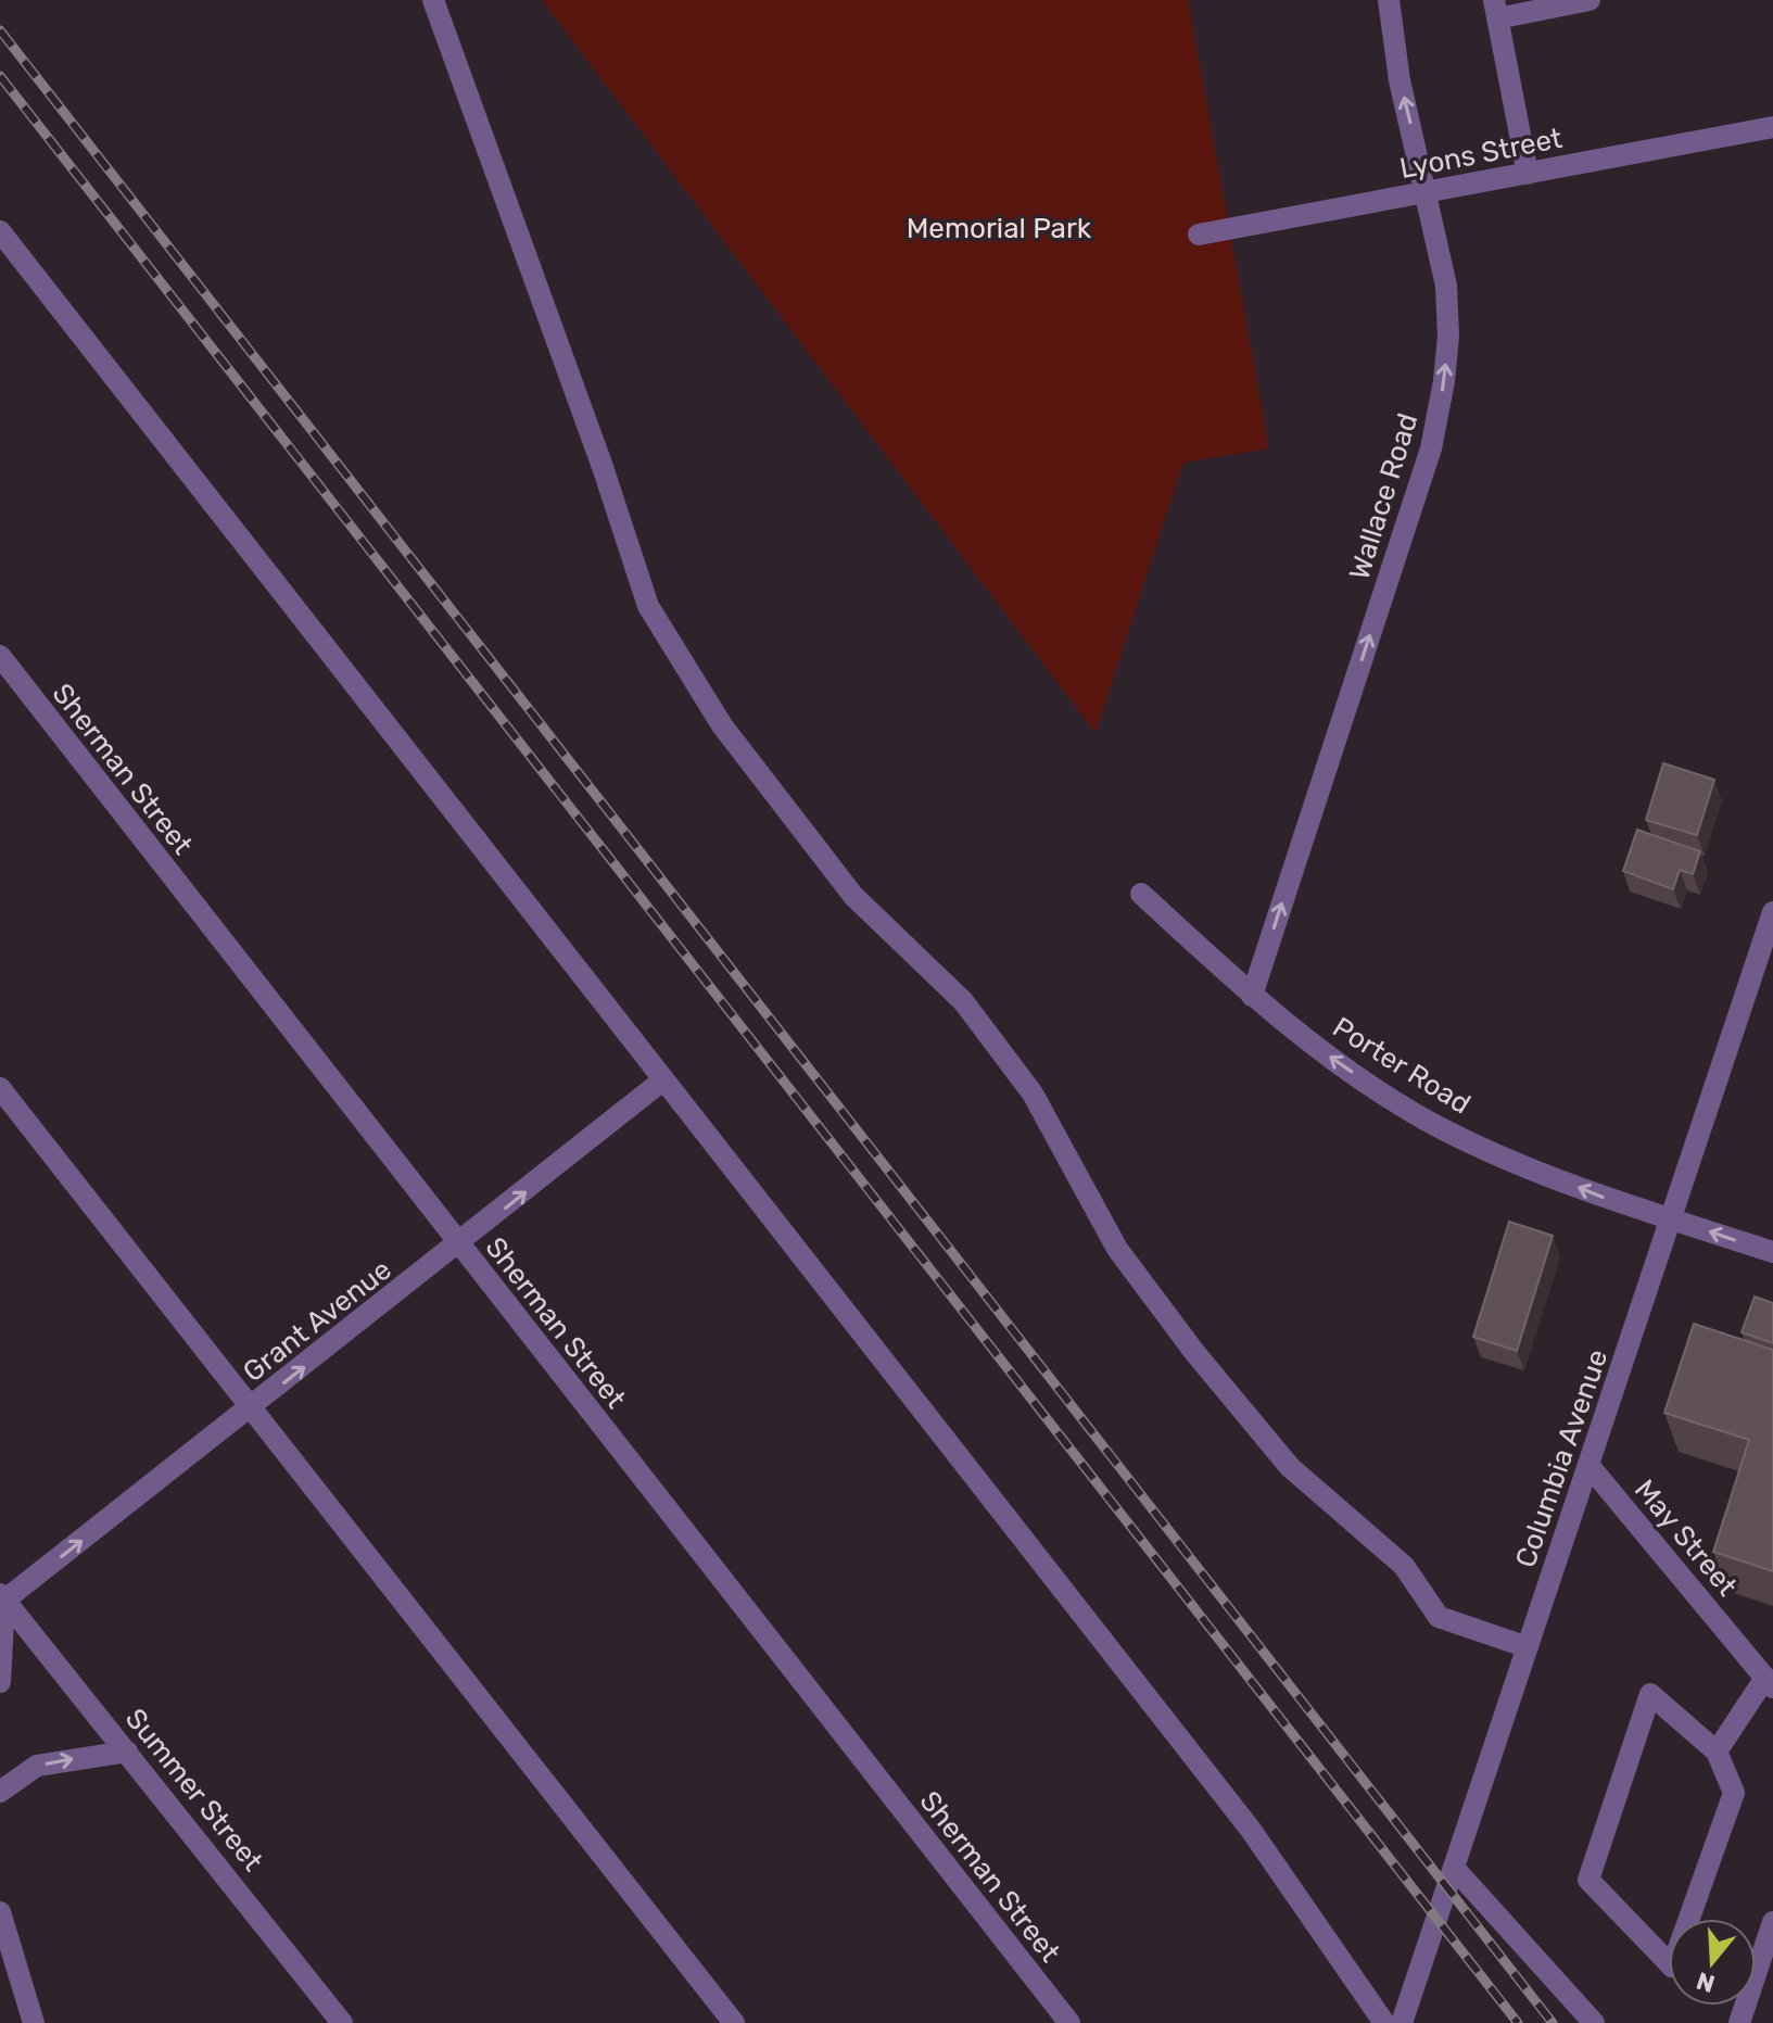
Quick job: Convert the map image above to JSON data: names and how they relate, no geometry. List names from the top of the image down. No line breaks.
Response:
{"streets":{"street":["Lyons Street","Wallace Road","Sherman Street","Porter Road","Grant Avenue","Columbia Avenue","May Street","Summer Street"]},"crossings":[["Lyons Street","Wallace Road"],["Wallace Road","Porter Road"],["Sherman Street","Grant Avenue"],["Porter Road","Columbia Avenue"],["Grant Avenue","Summer Street"],["Columbia Avenue","May Street"]],"one_way":["Wallace Road","Porter Road","Grant Avenue"],"parks":["Memorial Park"],"north":"bottom"}
